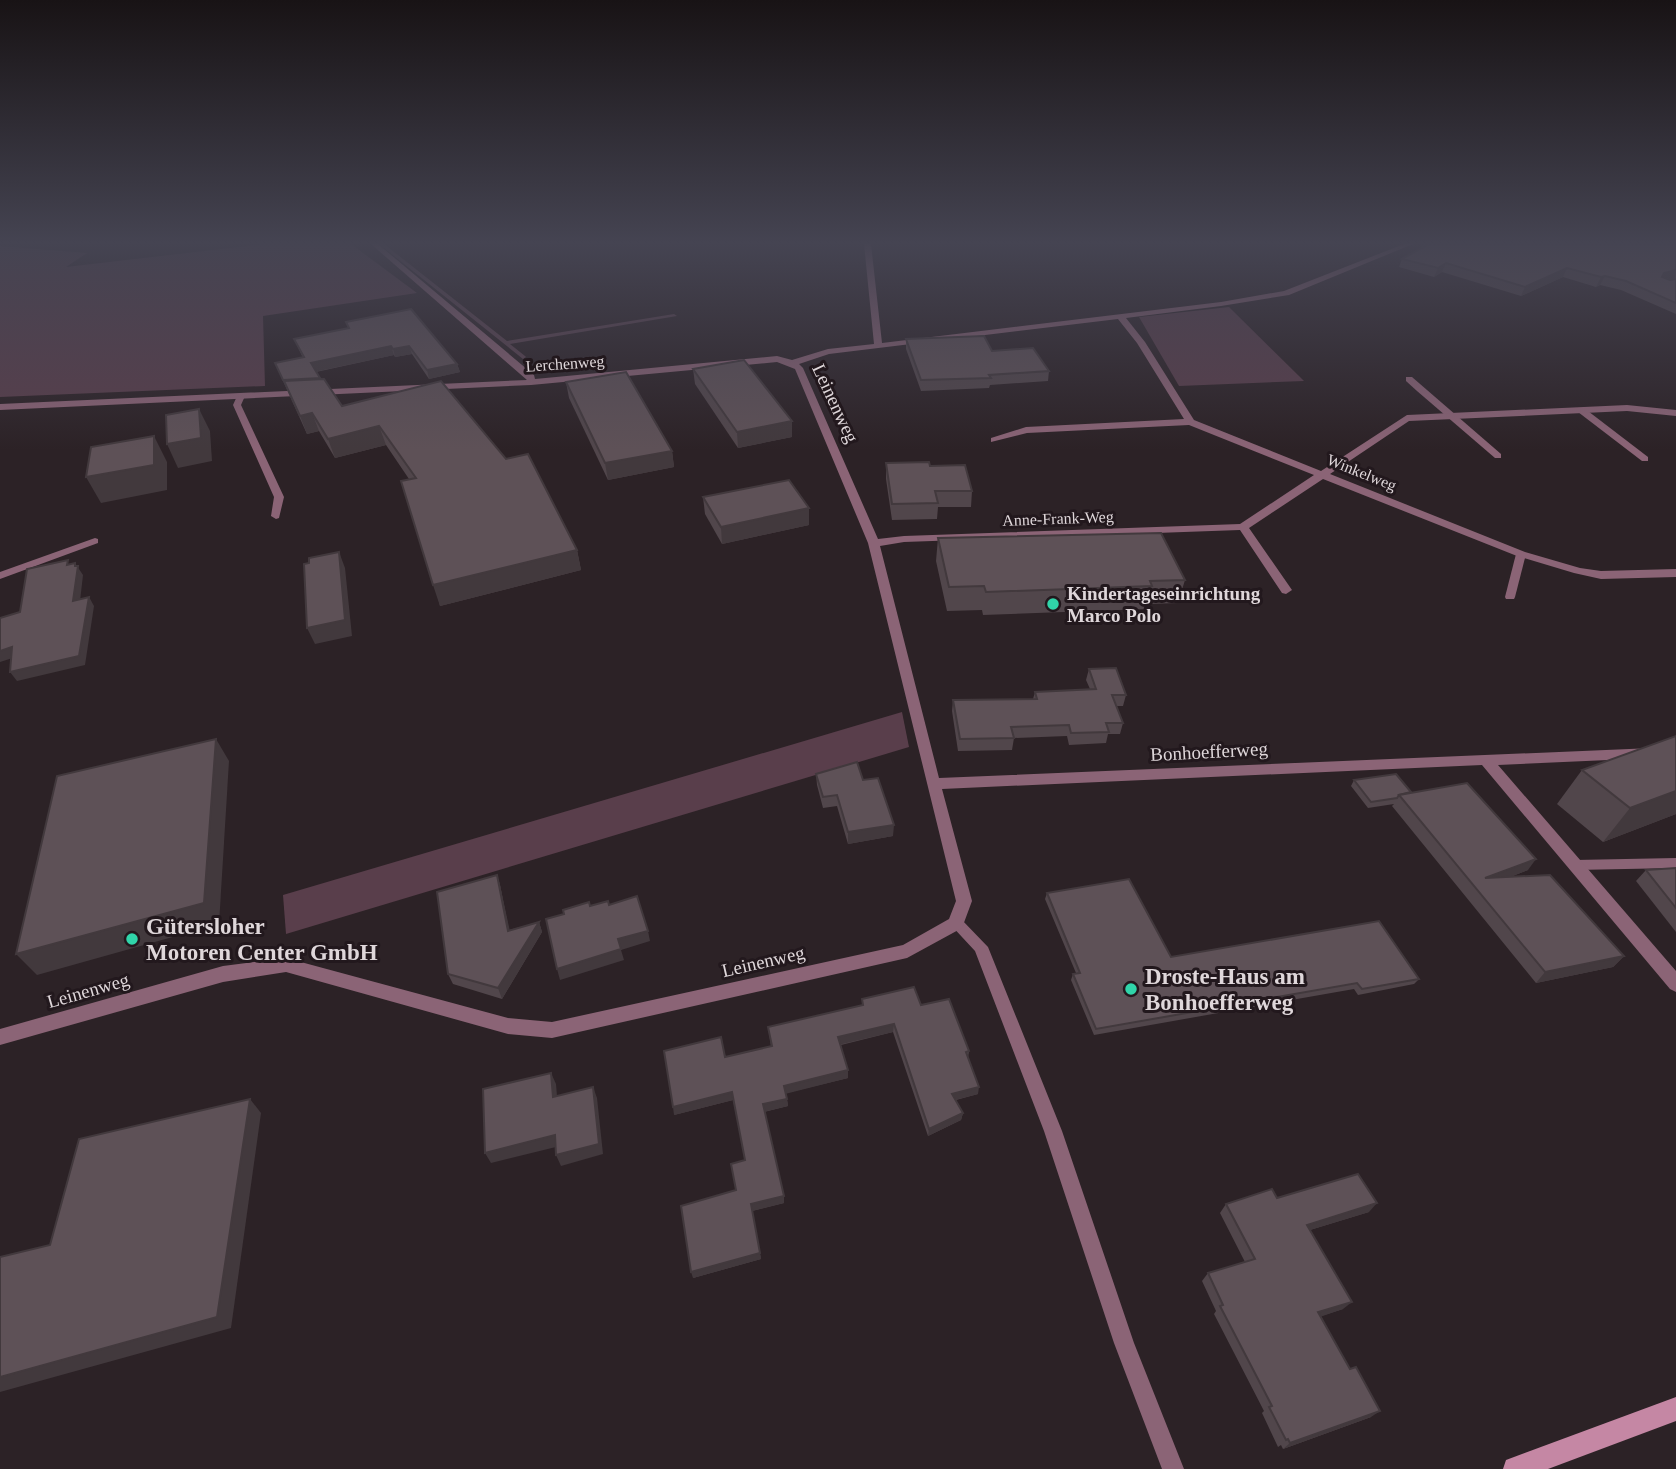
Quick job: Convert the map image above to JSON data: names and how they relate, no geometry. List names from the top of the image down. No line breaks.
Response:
{"streets":{"street":["Lerchenweg","Leinenweg","Winkelweg","Anne-Frank-Weg","Bonhoefferweg"]},"crossings":[["Lerchenweg","Leinenweg"],["Leinenweg","Anne-Frank-Weg"],["Leinenweg","Bonhoefferweg"]],"places":["Kindertageseinrichtung Marco Polo","Gütersloher Motoren Center GmbH","Droste-Haus am Bonhoefferweg"]}
